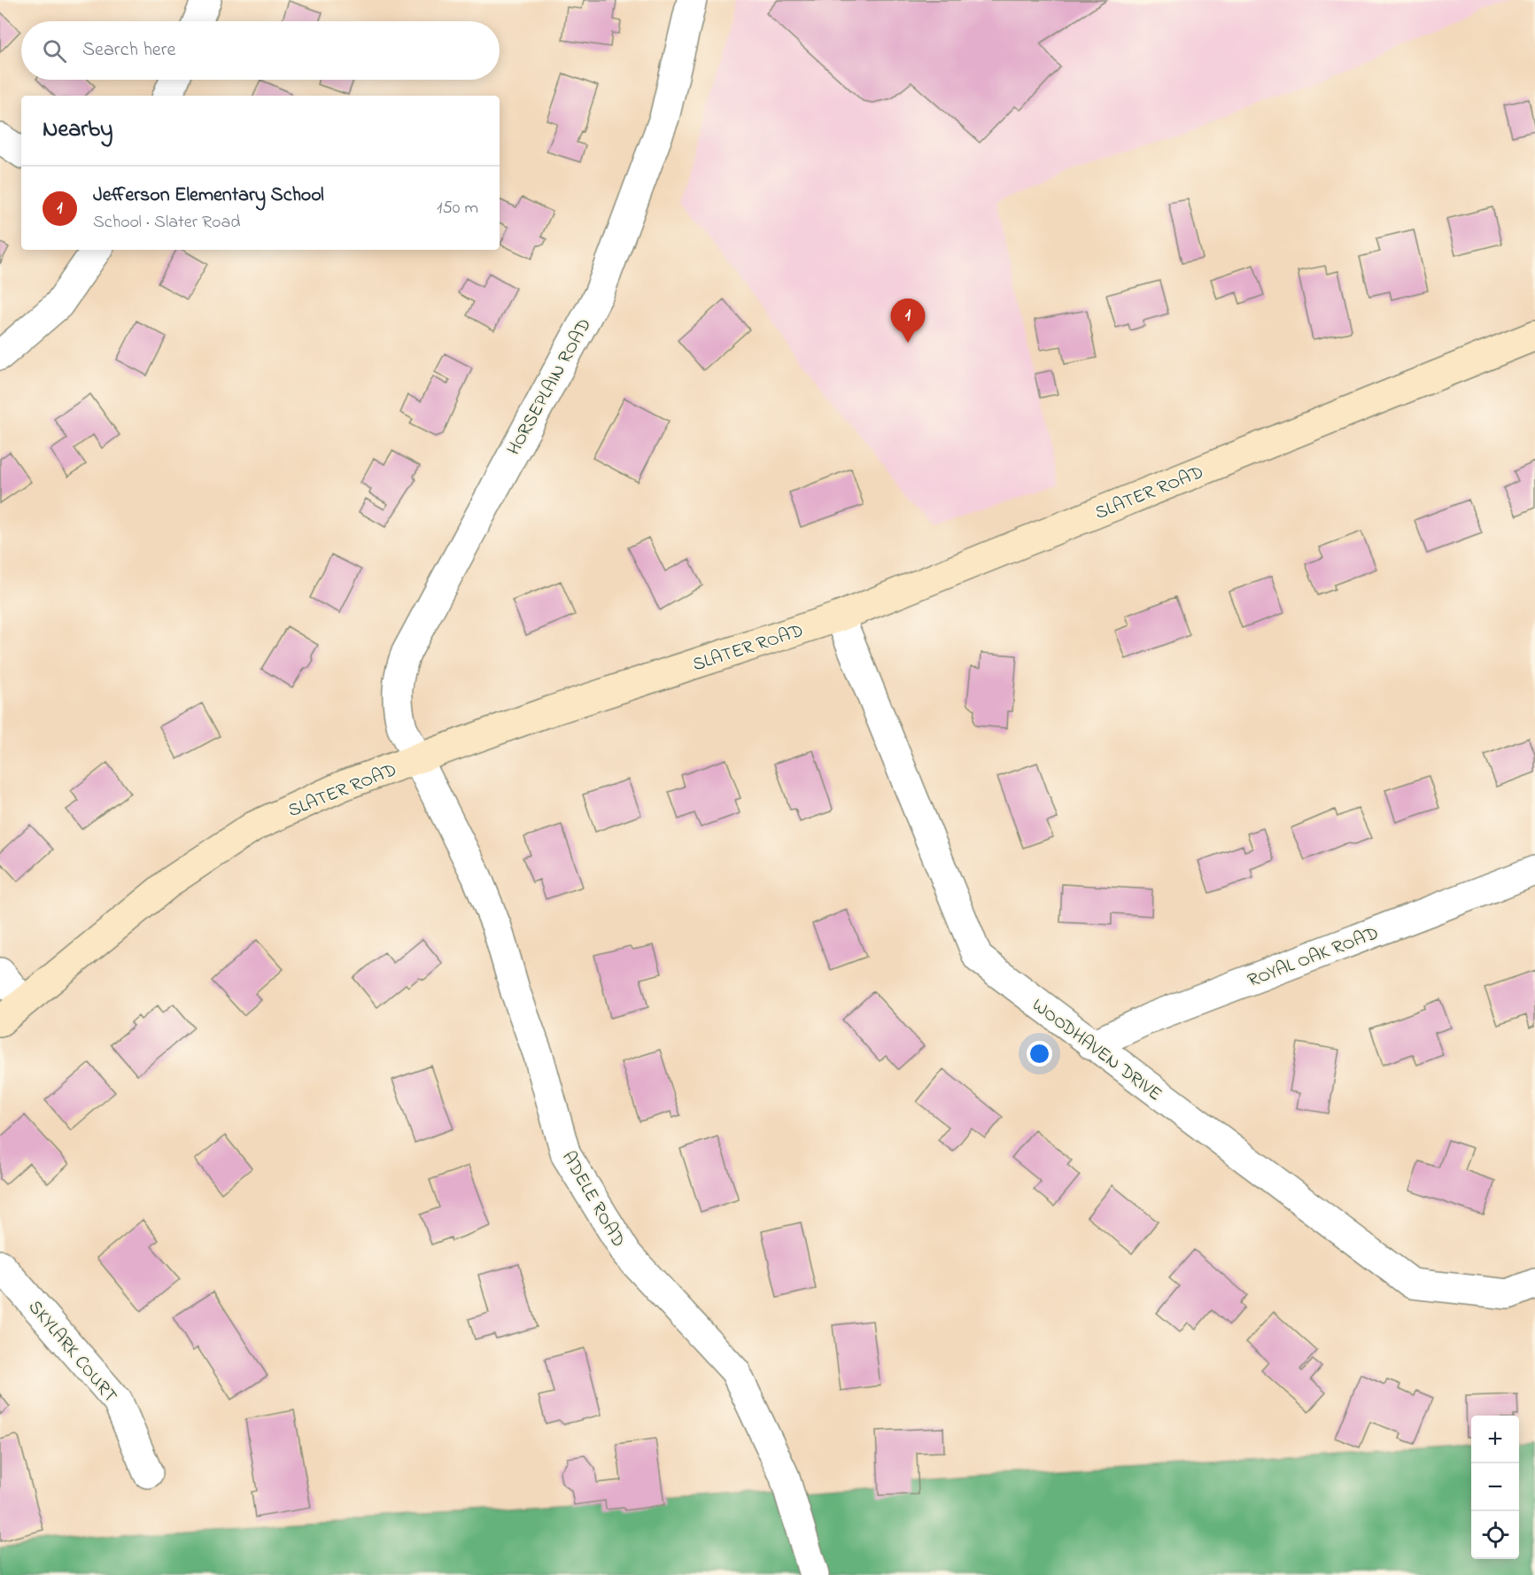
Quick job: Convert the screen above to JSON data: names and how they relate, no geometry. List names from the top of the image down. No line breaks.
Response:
{"streets":{"main road":["SLATER ROAD"],"street":["HORSEPLAIN ROAD","ROYAL OAK ROAD","WOODHAVEN DRIVE","ADELE ROAD","SKYLARK COURT"]},"crossings":[["HORSEPLAIN ROAD","SLATER ROAD"],["HORSEPLAIN ROAD","ADELE ROAD"],["SLATER ROAD","WOODHAVEN DRIVE"],["SLATER ROAD","ADELE ROAD"],["ROYAL OAK ROAD","WOODHAVEN DRIVE"]],"page":{"search":"Search here","heading":"Nearby","list":[{"mark":"1","name":"Jefferson Elementary School","note":"School · Slater Road","value":"150 m"}],"pins":"1","map_buttons":["+","−"]}}
